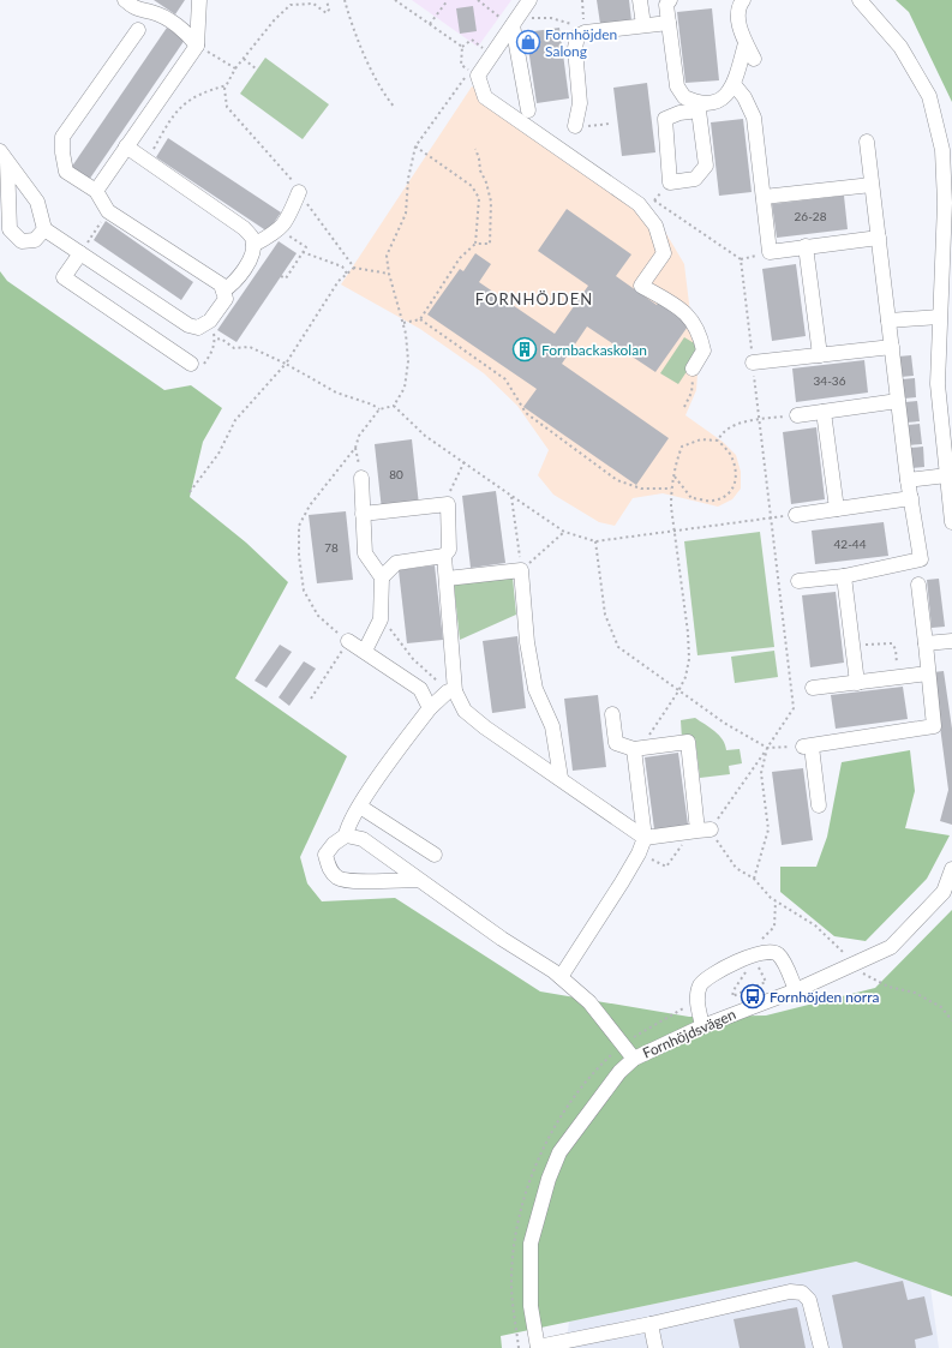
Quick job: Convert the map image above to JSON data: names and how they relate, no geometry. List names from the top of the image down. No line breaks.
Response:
{"streets":{"street":["Fornhöjdsvägen"]},"districts":["FORNHÖJDEN"],"places":{"shop":["Fornhöjden Salong"],"building":["Fornbackaskolan"],"bus stop":["Fornhöjden norra"]},"house_numbers":["26-28","34-36","80","42-44","78"]}
